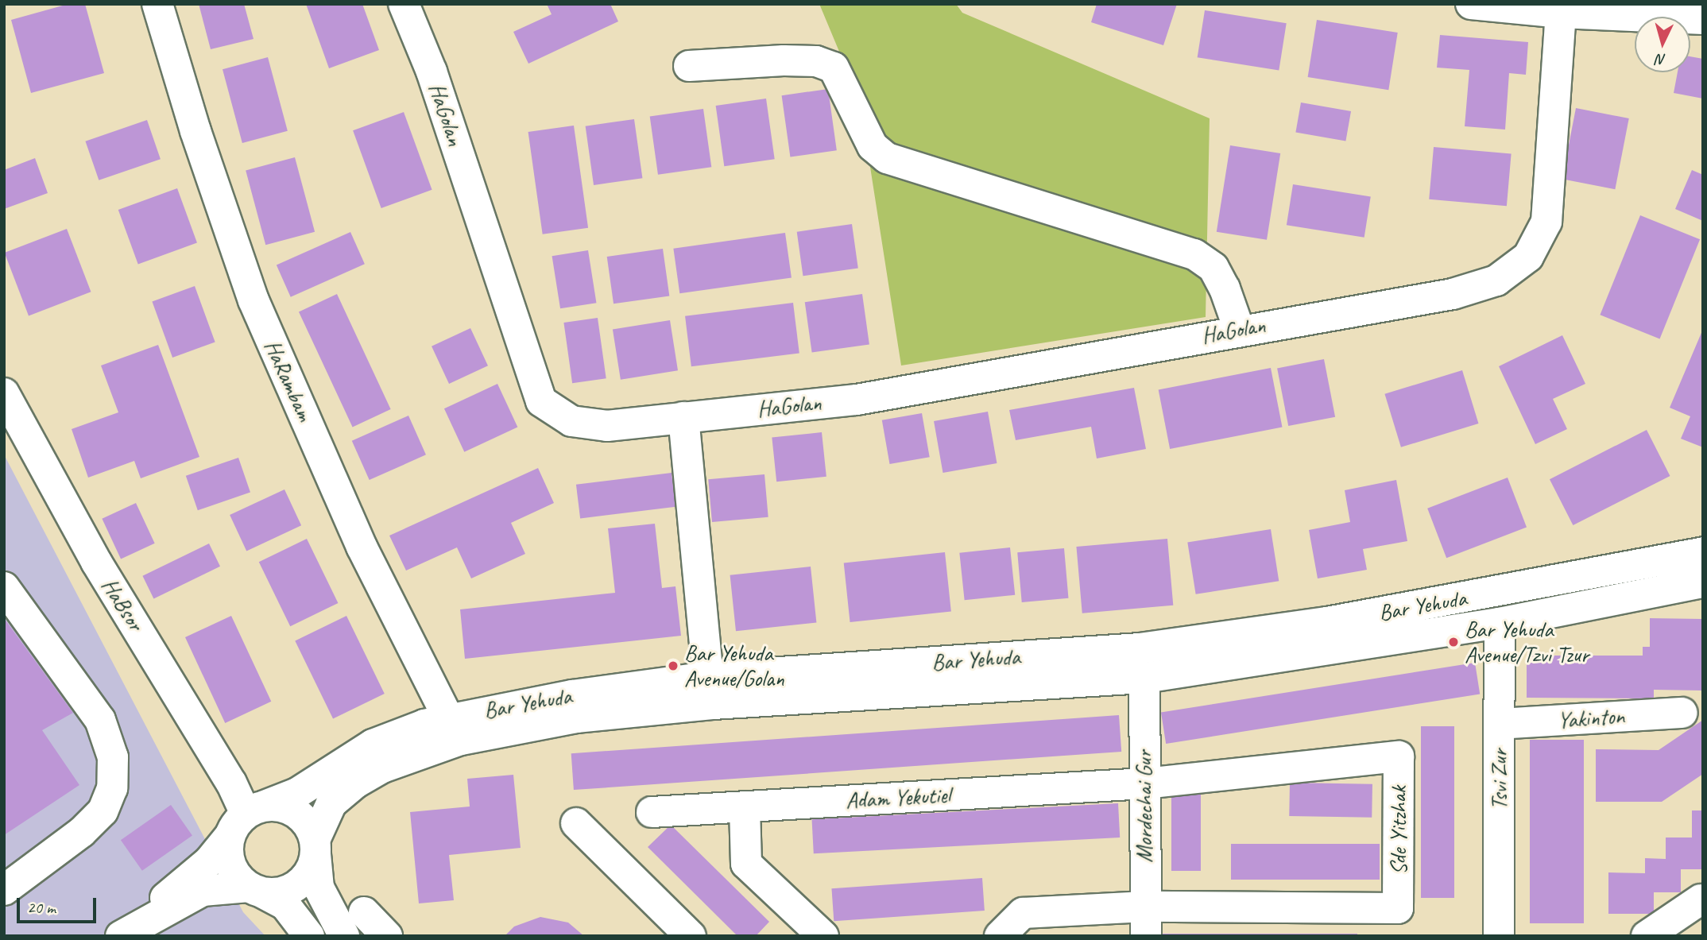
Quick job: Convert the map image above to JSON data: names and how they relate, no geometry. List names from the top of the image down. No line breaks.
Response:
{"streets":{"street":["HaGolan","HaRambam","HaBsor","Bar Yehuda","Yakinton","Tsvi Zur","Adam Yekutiel","Mordechai Gur","Sde Yitzhak"]},"crossings":[["HaRambam","Bar Yehuda"],["HaBsor","Bar Yehuda"],["Bar Yehuda","Tsvi Zur"],["Bar Yehuda","Mordechai Gur"],["Yakinton","Tsvi Zur"],["Adam Yekutiel","Mordechai Gur"],["Adam Yekutiel","Sde Yitzhak"],["Mordechai Gur","Sde Yitzhak"]],"places":["Bar Yehuda Avenue/Tzvi Tzur","Bar Yehuda Avenue/Golan"],"scale_bar":"20 m","north":"bottom"}
